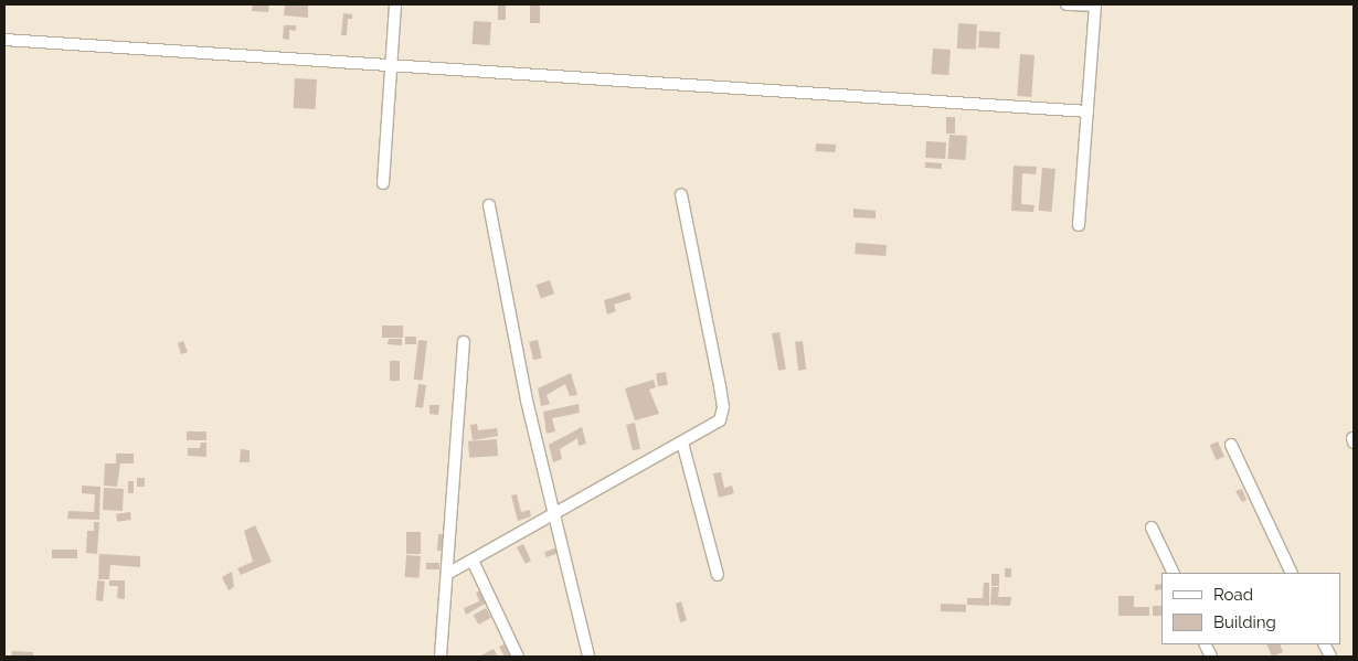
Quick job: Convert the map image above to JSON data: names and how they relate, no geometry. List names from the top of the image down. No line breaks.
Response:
{"legend":["Road","Building"]}
